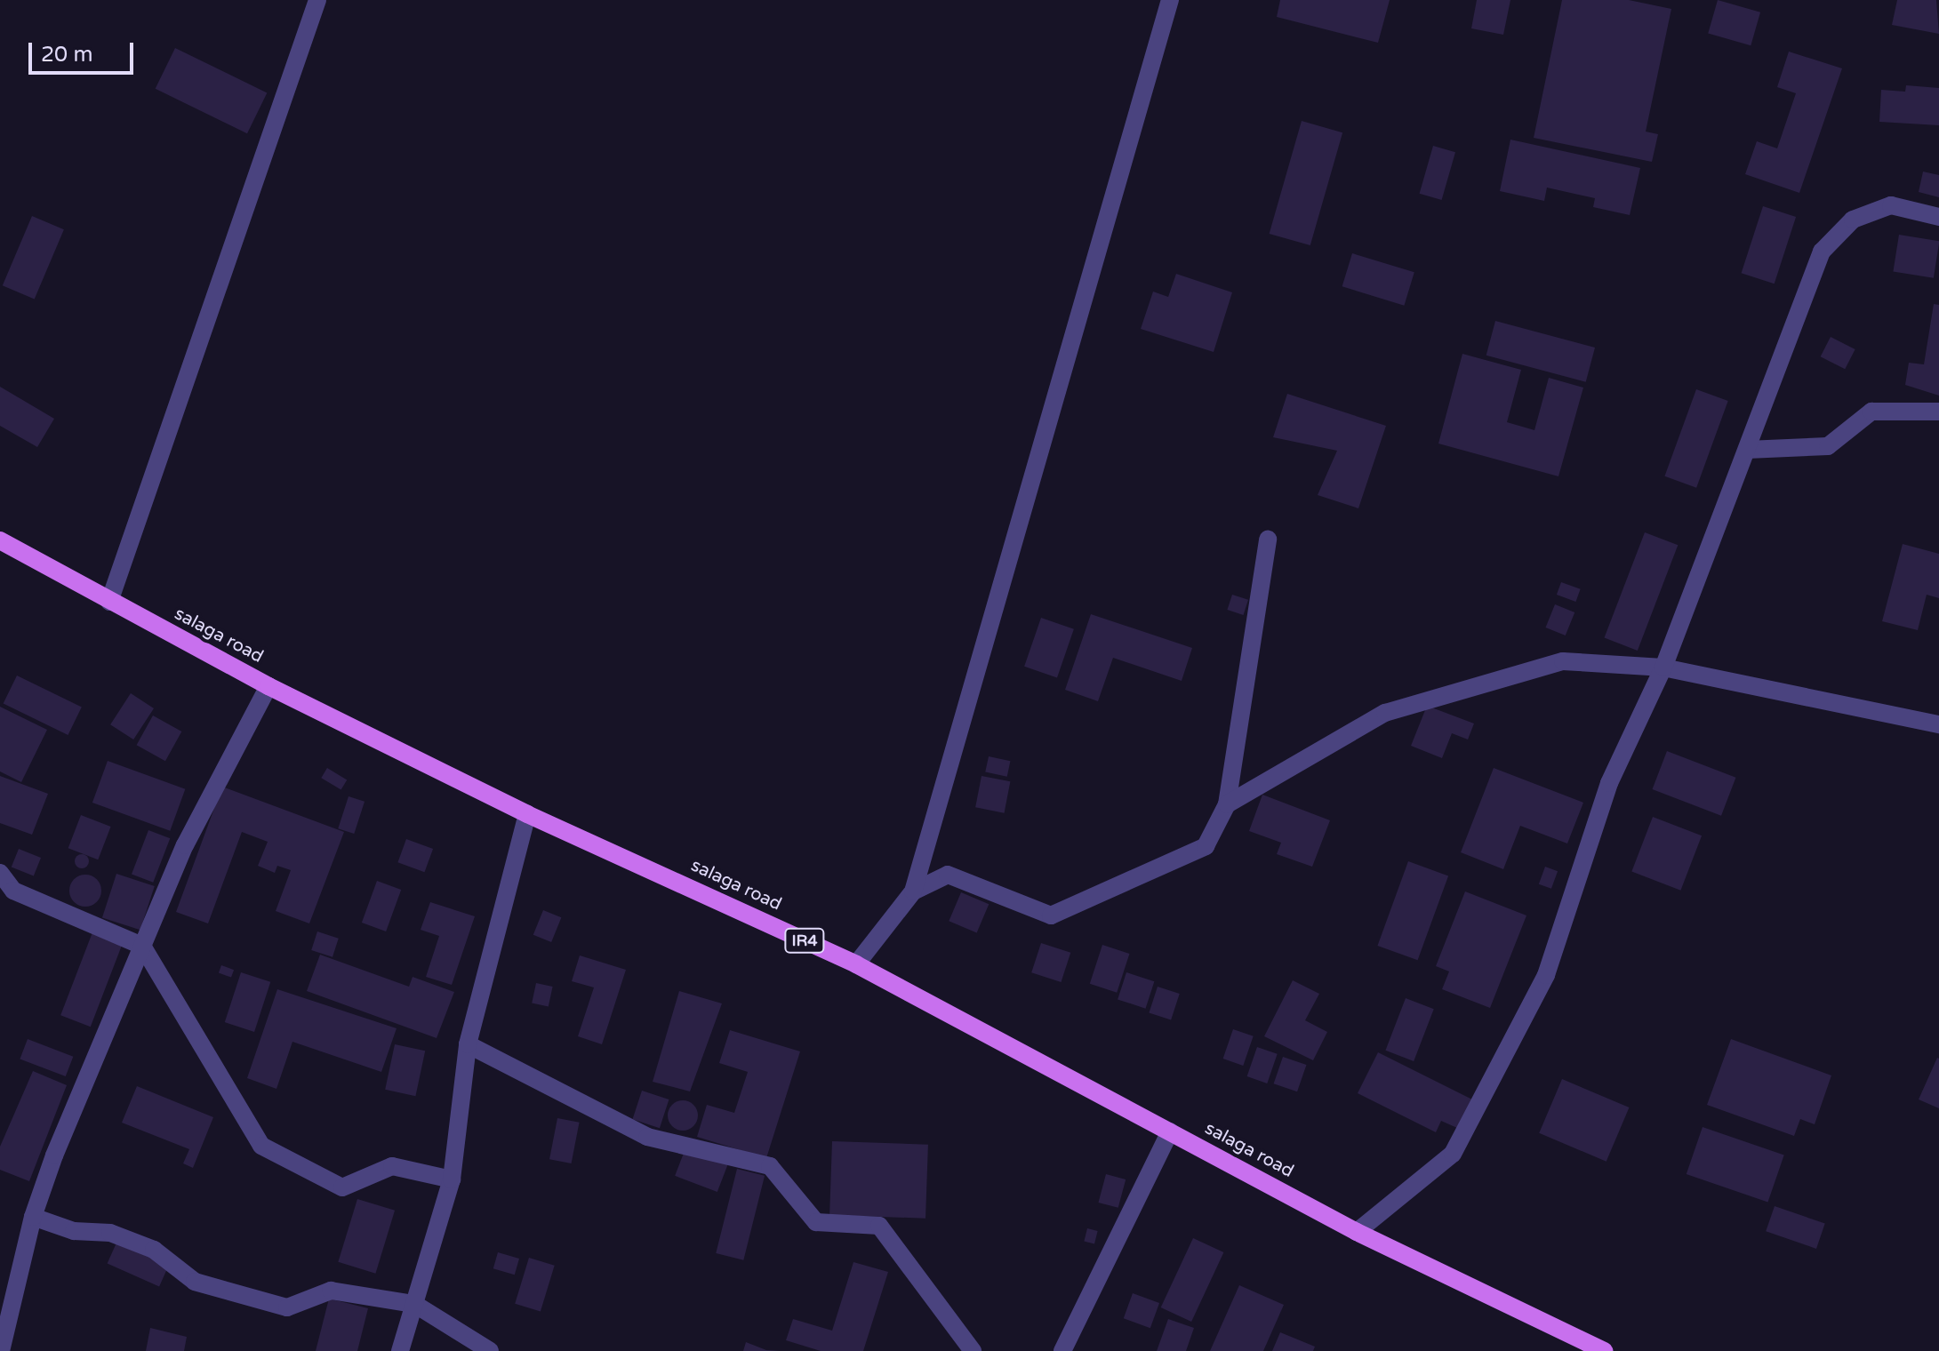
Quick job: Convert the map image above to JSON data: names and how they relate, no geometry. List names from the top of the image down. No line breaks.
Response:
{"streets":{"main road":["salaga road","IR4"]},"scale_bar":"20 m"}
